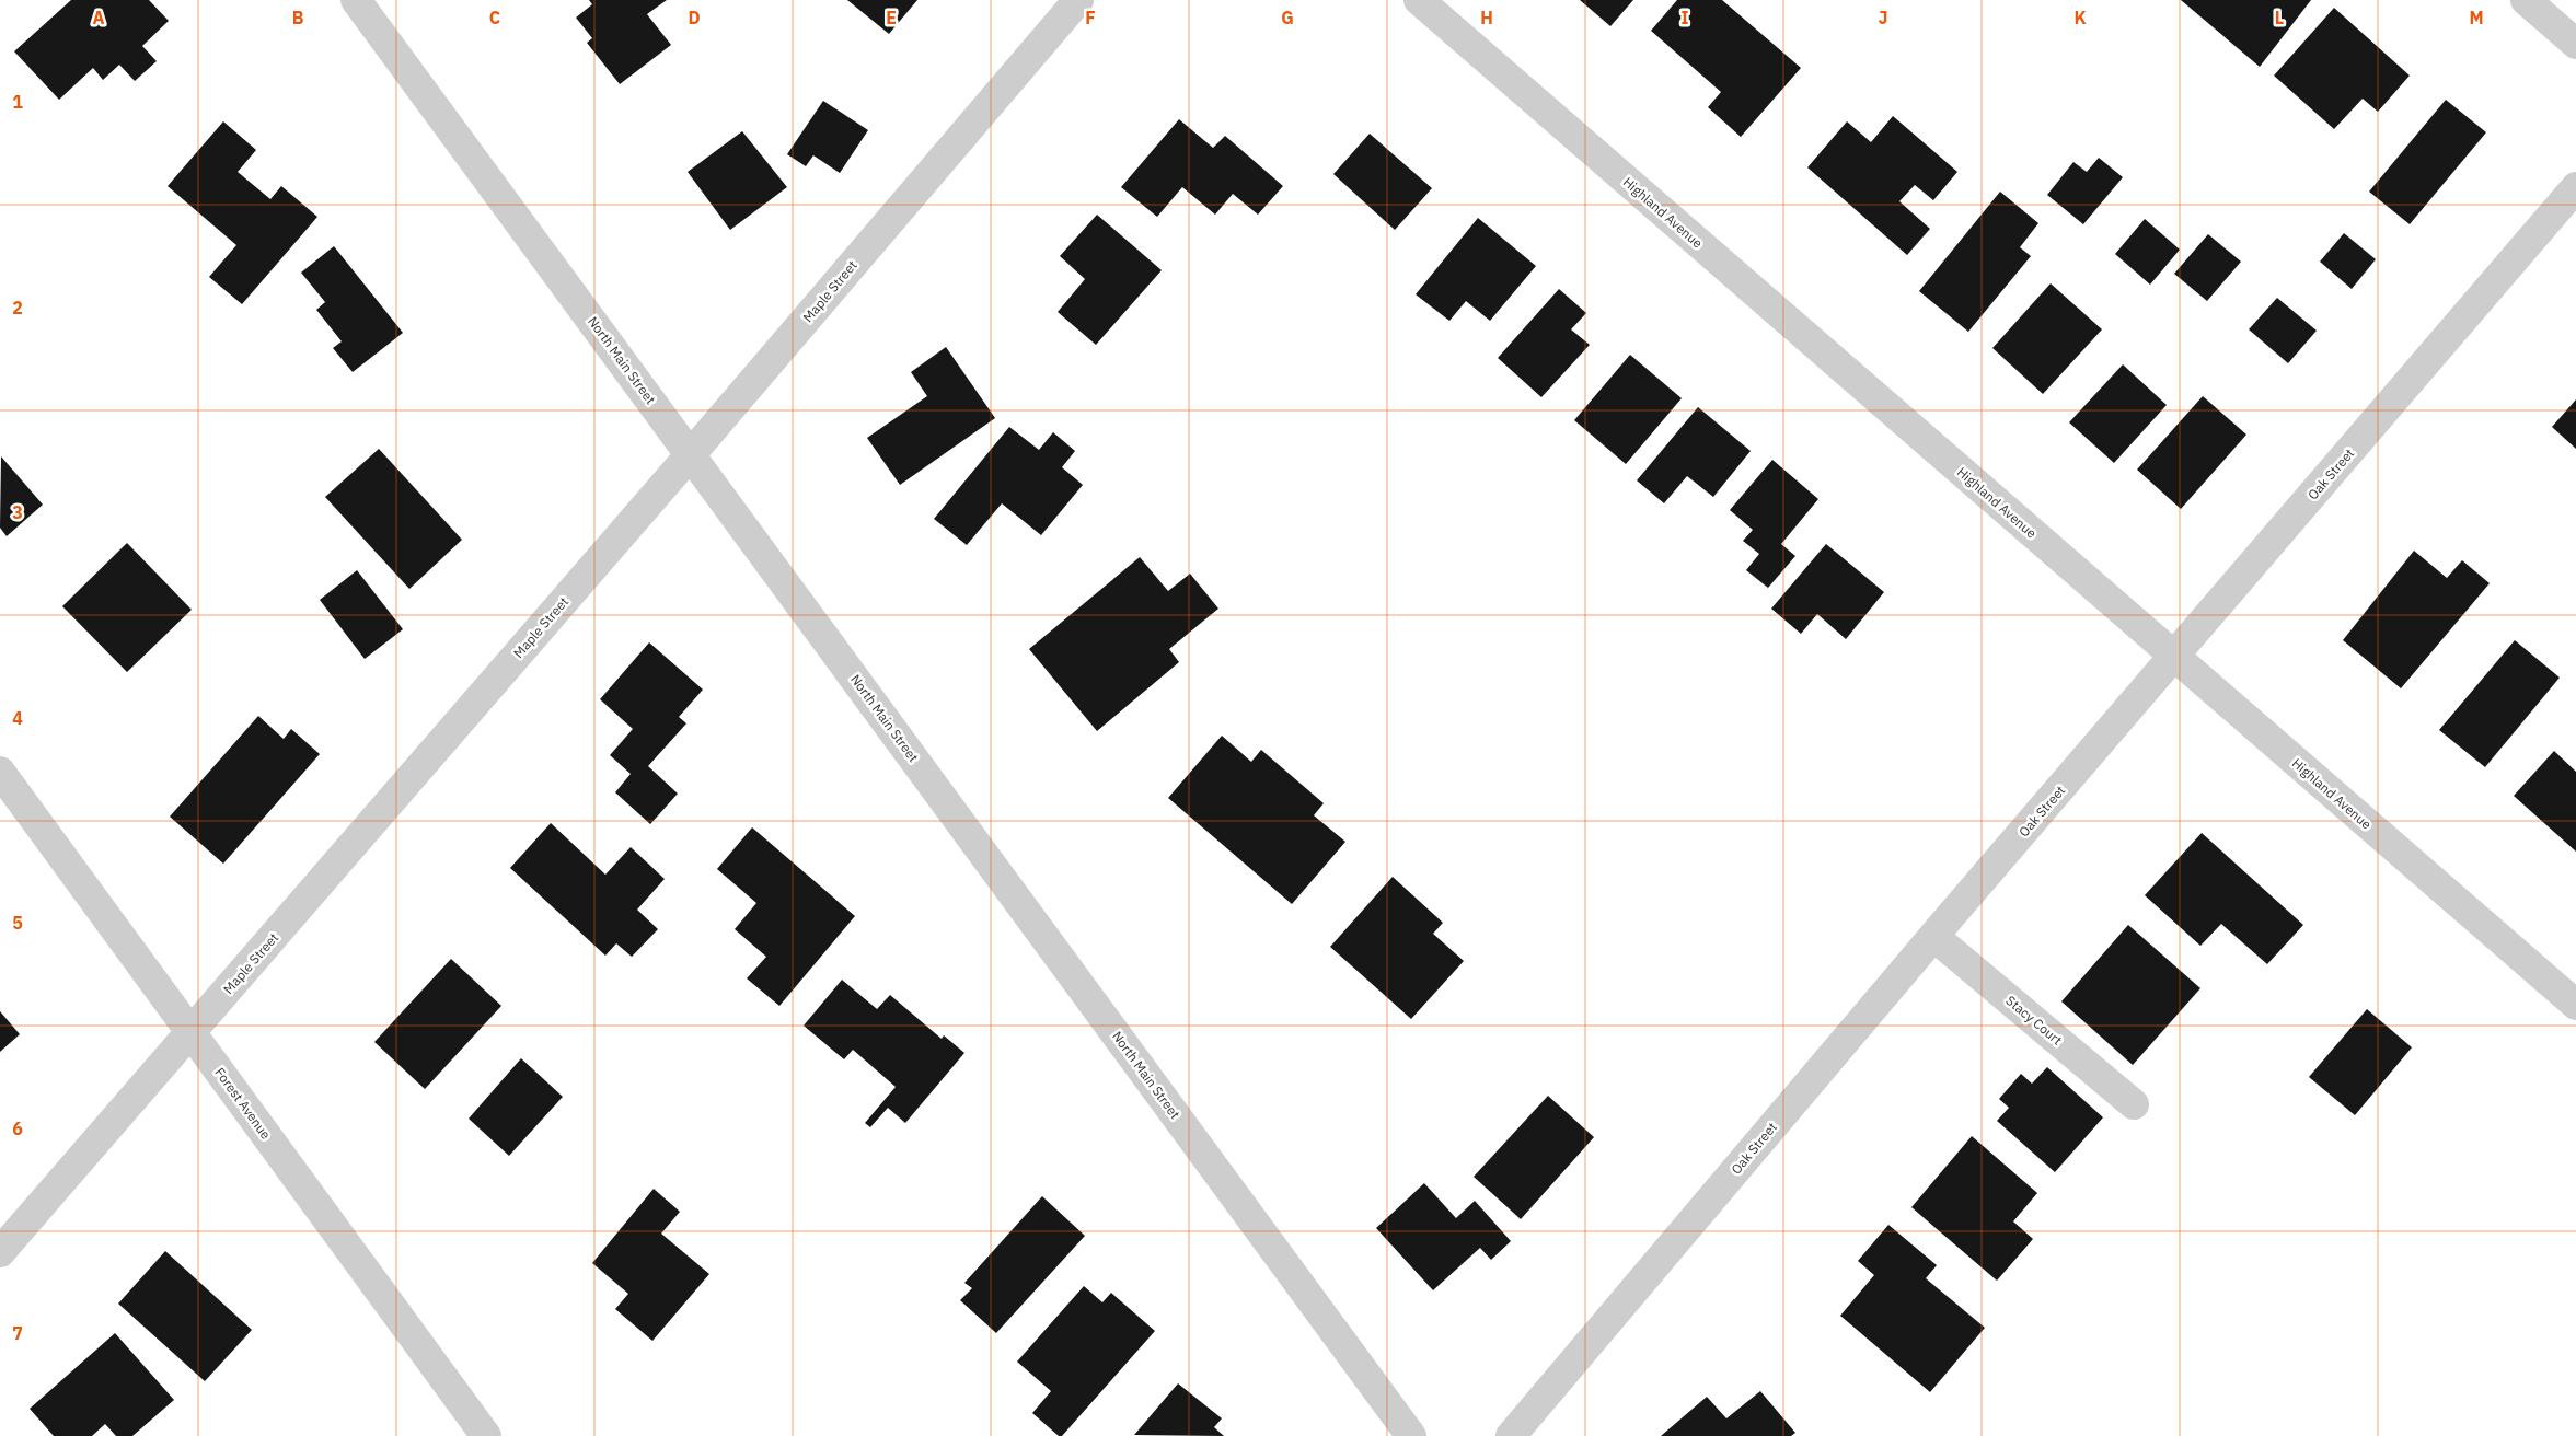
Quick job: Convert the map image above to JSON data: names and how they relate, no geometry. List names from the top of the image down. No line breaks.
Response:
{"streets":{"street":["Highland Avenue","Maple Street","North Main Street","Oak Street","Stacy Court","Forest Avenue"]},"crossings":[["Highland Avenue","Oak Street"],["Maple Street","North Main Street"],["Maple Street","Forest Avenue"],["Oak Street","Stacy Court"]],"grid":{"columns":["A","B","C","D","E","F","G","H","I","J","K","L","M"],"rows":["1","2","3","4","5","6","7"]}}
